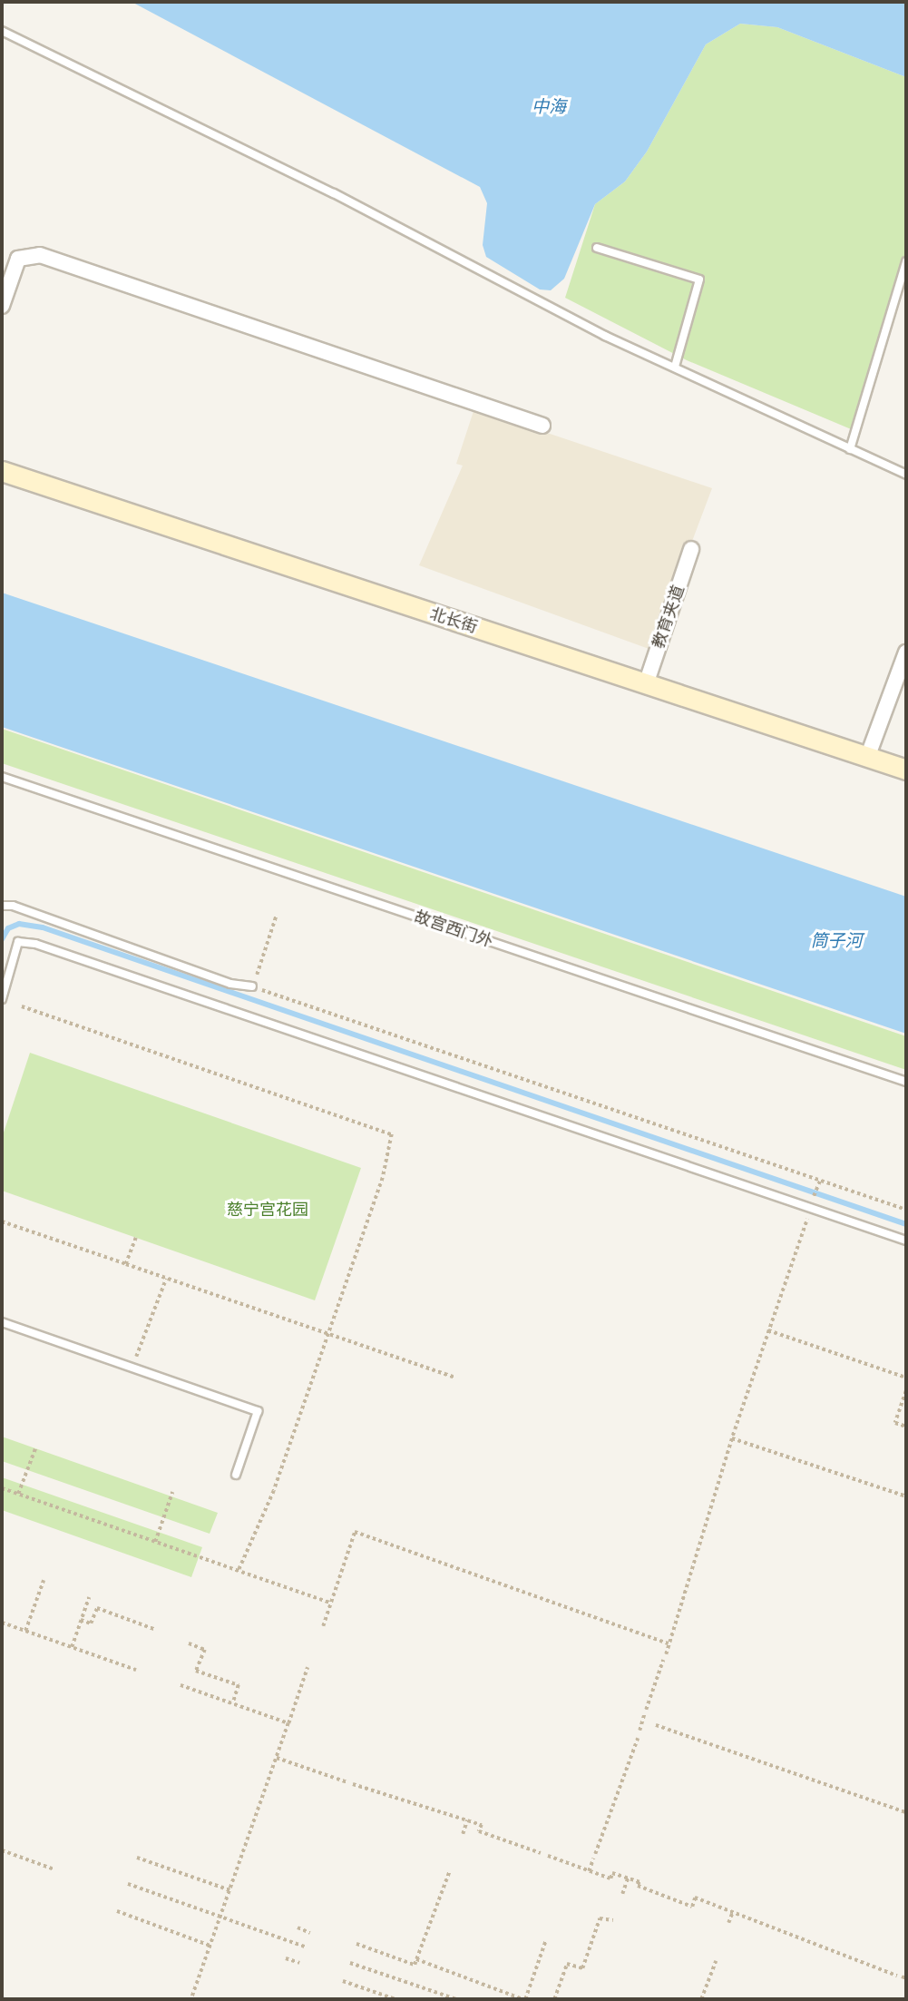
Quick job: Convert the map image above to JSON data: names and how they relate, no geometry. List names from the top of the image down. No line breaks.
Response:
{"streets":{"street":["教育夹道","北长街"],"lane":["故宫西门外"]},"crossings":[["教育夹道","北长街"]],"water":["中海","筒子河"],"parks":["慈宁宫花园"]}
